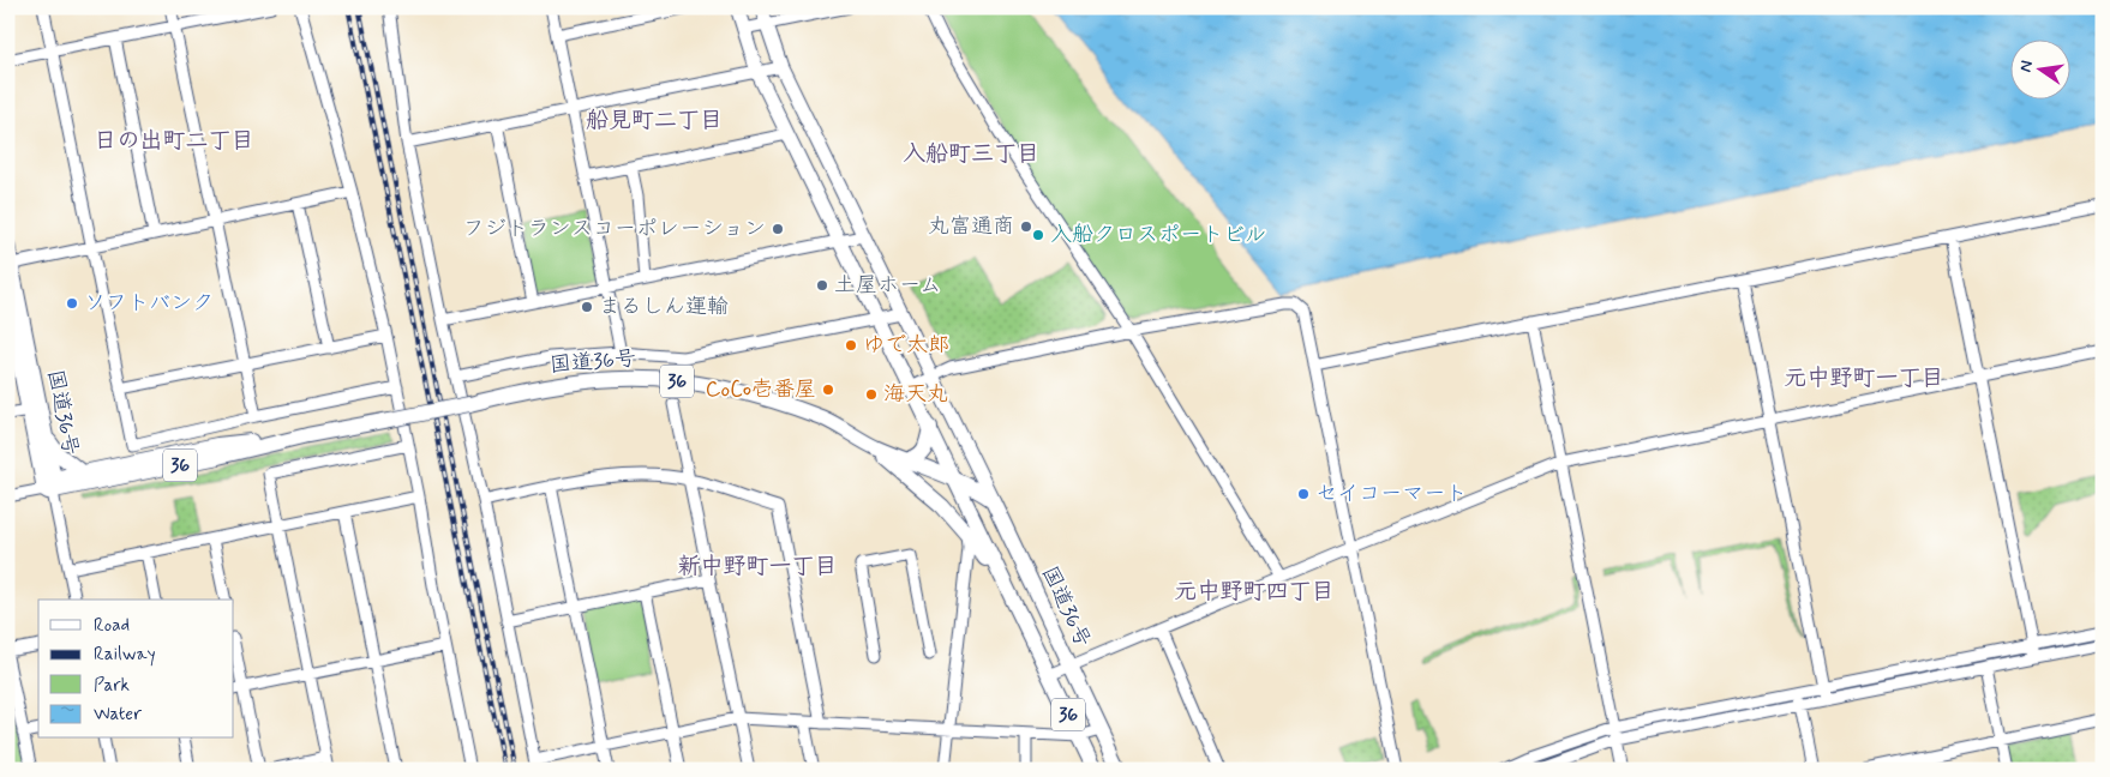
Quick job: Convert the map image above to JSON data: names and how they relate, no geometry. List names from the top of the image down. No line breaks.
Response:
{"streets":{"highway":["国道36号","36"]},"districts":["船見町二丁目","日の出町二丁目","入船町三丁目","元中野町一丁目","新中野町一丁目","元中野町四丁目"],"places":["丸富通商","フジトランスコーポレーション","入船クロスポートビル","土屋ホーム","ソフトバンク","まるしん運輸","ゆで太郎","CoCo壱番屋","海天丸","セイコーマート"],"legend":["Road","Railway","Park","Water"],"north":"left"}
